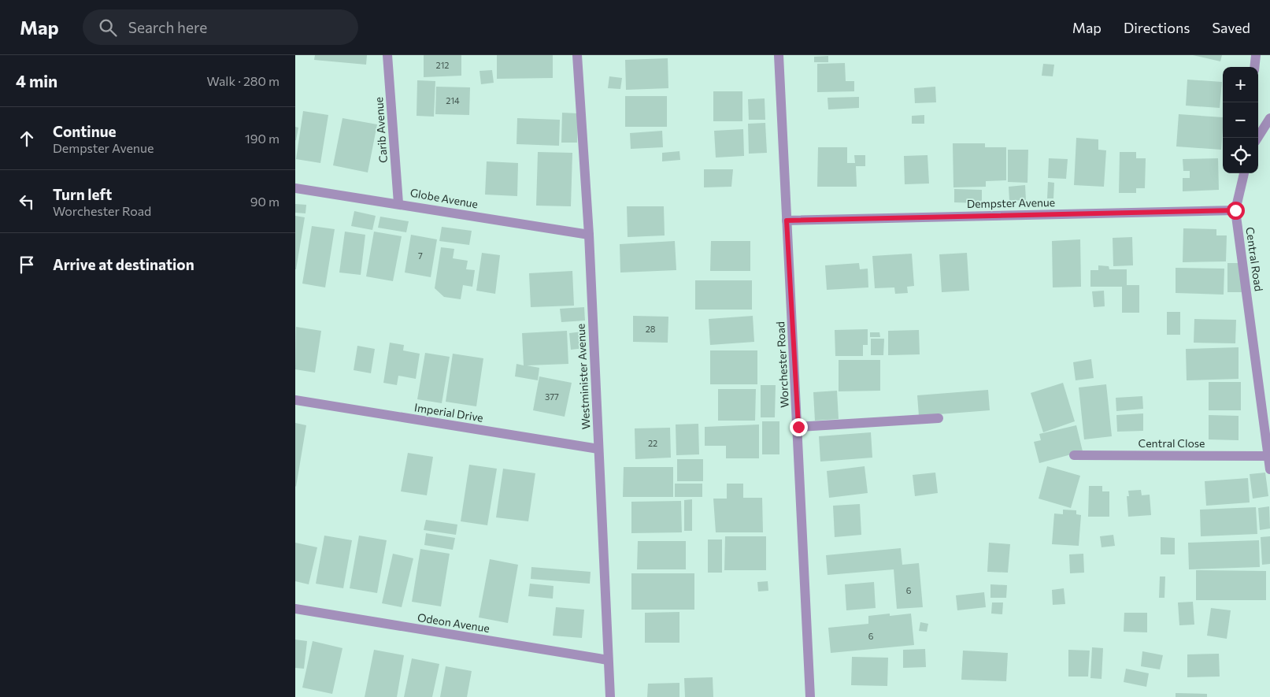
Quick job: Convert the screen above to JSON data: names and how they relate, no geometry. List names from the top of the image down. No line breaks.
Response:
{"streets":{"street":["Carib Avenue","Globe Avenue","Dempster Avenue","Central Road","Worchester Road","Westminister Avenue","Imperial Drive","Central Close","Odeon Avenue"]},"crossings":[["Carib Avenue","Globe Avenue"],["Globe Avenue","Westminister Avenue"],["Dempster Avenue","Central Road"],["Dempster Avenue","Worchester Road"],["Central Road","Central Close"],["Westminister Avenue","Imperial Drive"],["Westminister Avenue","Odeon Avenue"]],"house_numbers":["212","214","7","28","377","22","6","6"],"page":{"header":"Map","search":"Search here","nav":["Map","Directions","Saved"],"heading":["4 min","Walk · 280 m"],"map_buttons":["+","−"],"list":[["Continue","Dempster Avenue","190 m"],["Turn left","Worchester Road","90 m"],"Arrive at destination"]}}
